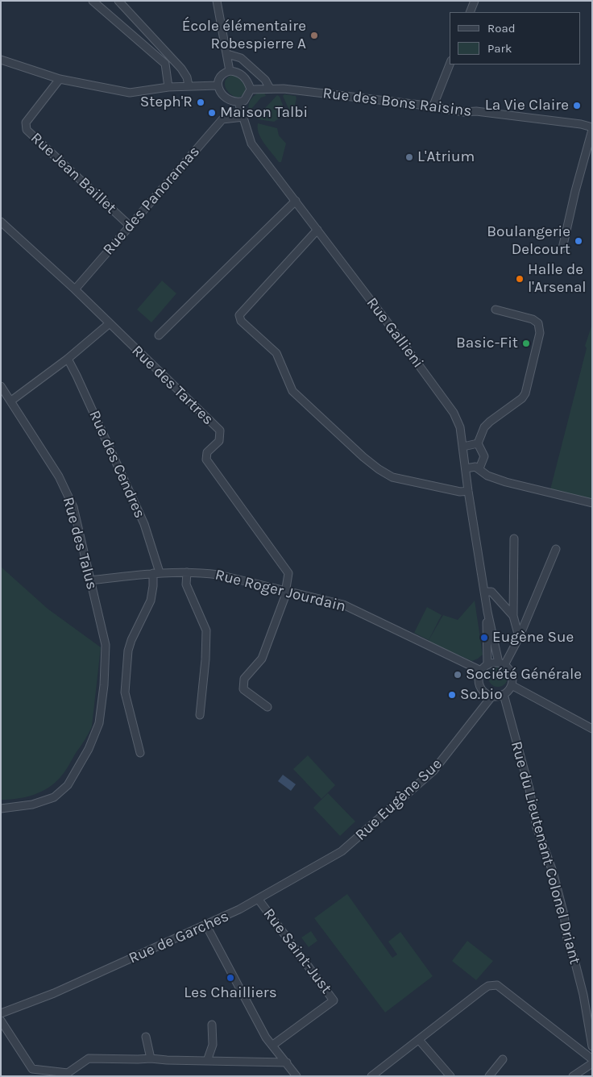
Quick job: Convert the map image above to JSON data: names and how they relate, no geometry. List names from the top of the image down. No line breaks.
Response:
{"streets":{"street":["Rue des Bons Raisins","Rue Jean Baillet","Rue des Panoramas","Rue Gallieni","Rue des Tartres","Rue des Cendres","Rue des Talus","Rue Roger Jourdain","Rue Eugène Sue","Rue du Lieutenant Colonel Driant","Rue de Garches","Rue Saint-Just"]},"crossings":[["Rue des Bons Raisins","Rue Gallieni"],["Rue Jean Baillet","Rue des Panoramas"],["Rue des Panoramas","Rue Gallieni"],["Rue des Panoramas","Rue des Tartres"],["Rue Gallieni","Rue Roger Jourdain"],["Rue Gallieni","Rue Eugène Sue"],["Rue Gallieni","Rue du Lieutenant Colonel Driant"],["Rue des Tartres","Rue Roger Jourdain"],["Rue des Cendres","Rue Roger Jourdain"],["Rue des Talus","Rue Roger Jourdain"],["Rue Roger Jourdain","Rue Eugène Sue"],["Rue Roger Jourdain","Rue du Lieutenant Colonel Driant"],["Rue Eugène Sue","Rue du Lieutenant Colonel Driant"],["Rue Eugène Sue","Rue de Garches"],["Rue de Garches","Rue Saint-Just"]],"places":["École élémentaire Robespierre A","Steph'R","La Vie Claire","Maison Talbi","L'Atrium","Boulangerie Delcourt","Halle de l'Arsenal","Basic-Fit","Eugène Sue","Société Générale","So.bio","Les Chailliers"],"legend":["Road","Park"]}
